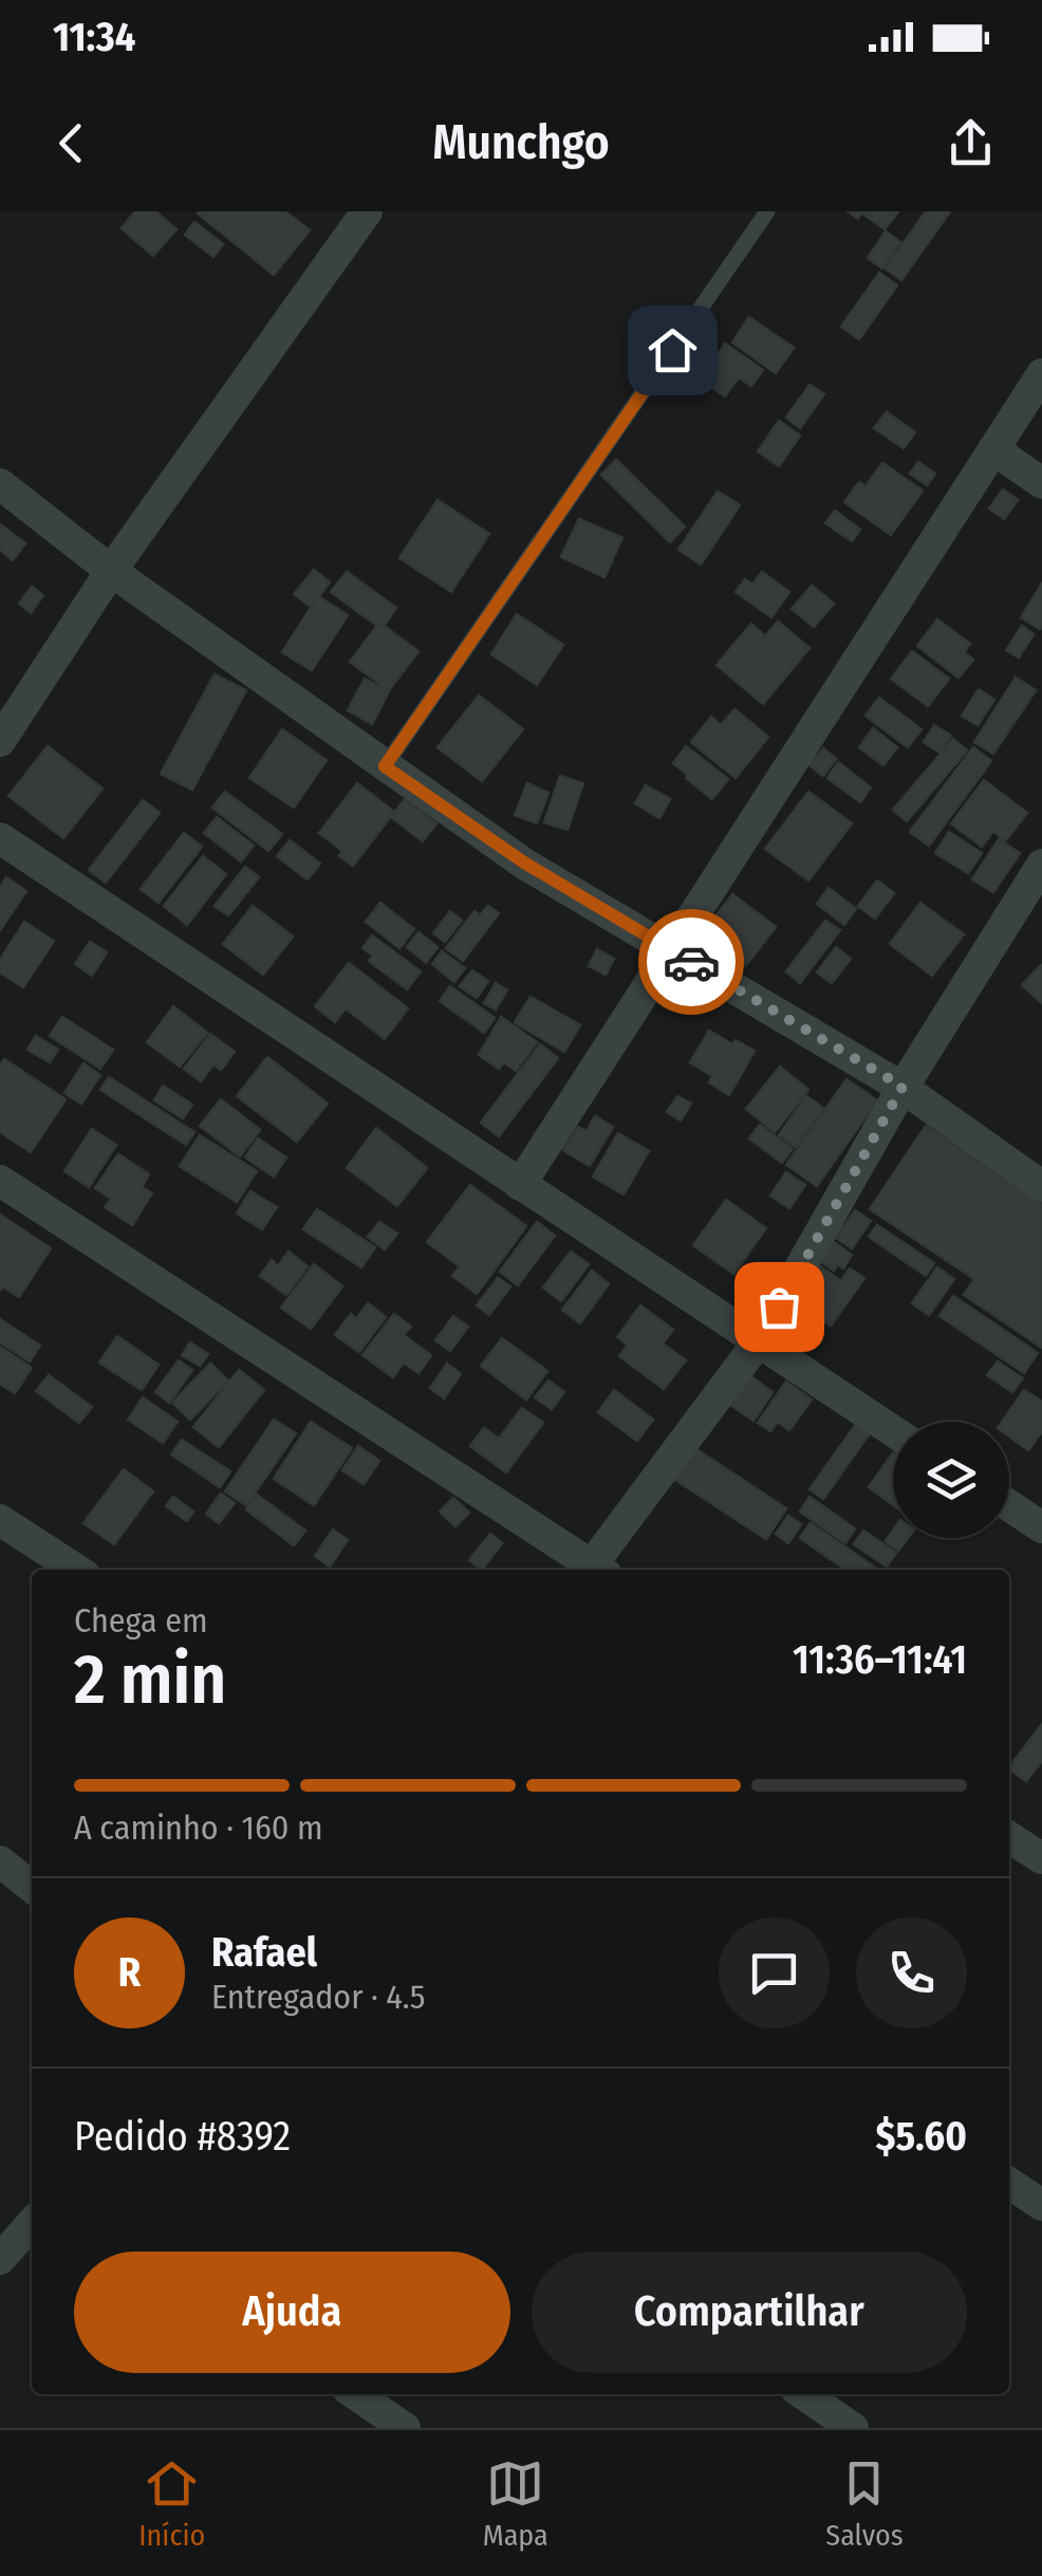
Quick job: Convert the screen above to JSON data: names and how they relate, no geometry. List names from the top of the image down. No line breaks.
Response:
{"page":{"status":"11:34","header":"Munchgo","heading":["2 min","Chega em","11:36–11:41"],"panel":["Rafael","Entregador · 4.5","Pedido #8392","$5.60"],"bar":"A caminho · 160 m","round":"R","buttons":["Ajuda","Compartilhar"],"tabs":["Início","Mapa","Salvos"]}}
